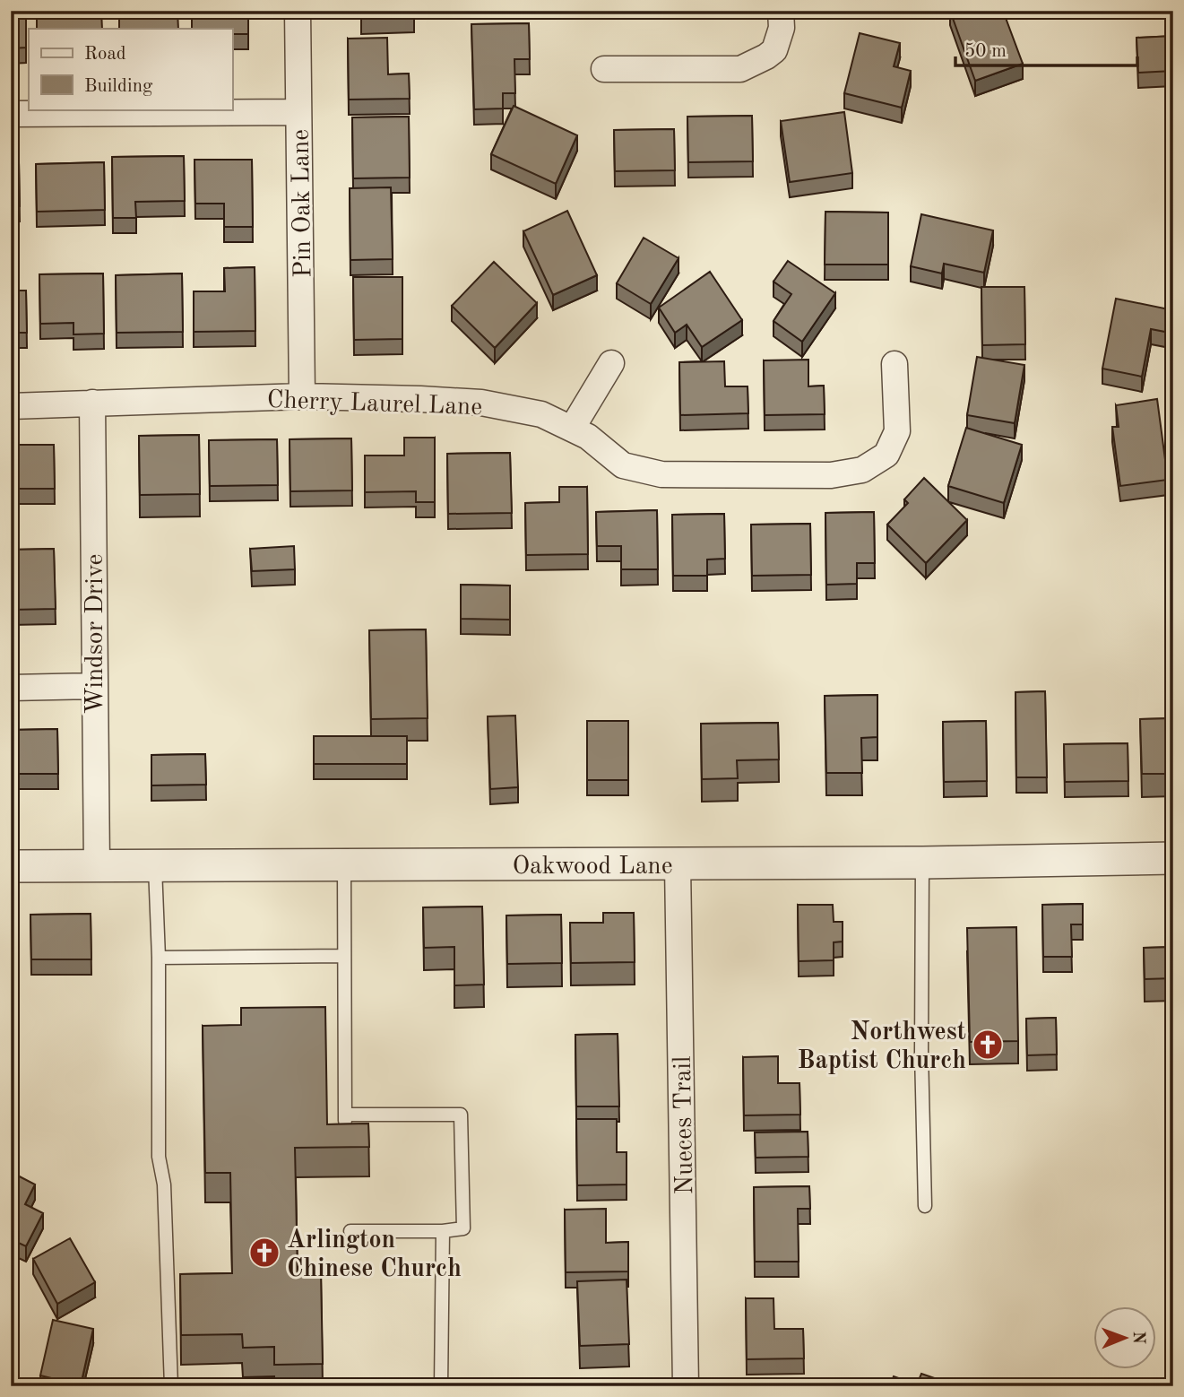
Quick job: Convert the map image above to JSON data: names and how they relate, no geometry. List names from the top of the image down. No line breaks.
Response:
{"streets":{"street":["Pin Oak Lane","Cherry Laurel Lane","Windsor Drive","Oakwood Lane","Nueces Trail"]},"crossings":[["Pin Oak Lane","Cherry Laurel Lane"],["Cherry Laurel Lane","Windsor Drive"],["Windsor Drive","Oakwood Lane"],["Oakwood Lane","Nueces Trail"]],"places":{"church":["Northwest Baptist Church","Arlington Chinese Church"]},"legend":["Road","Building"],"scale_bar":"50 m","north":"right"}
